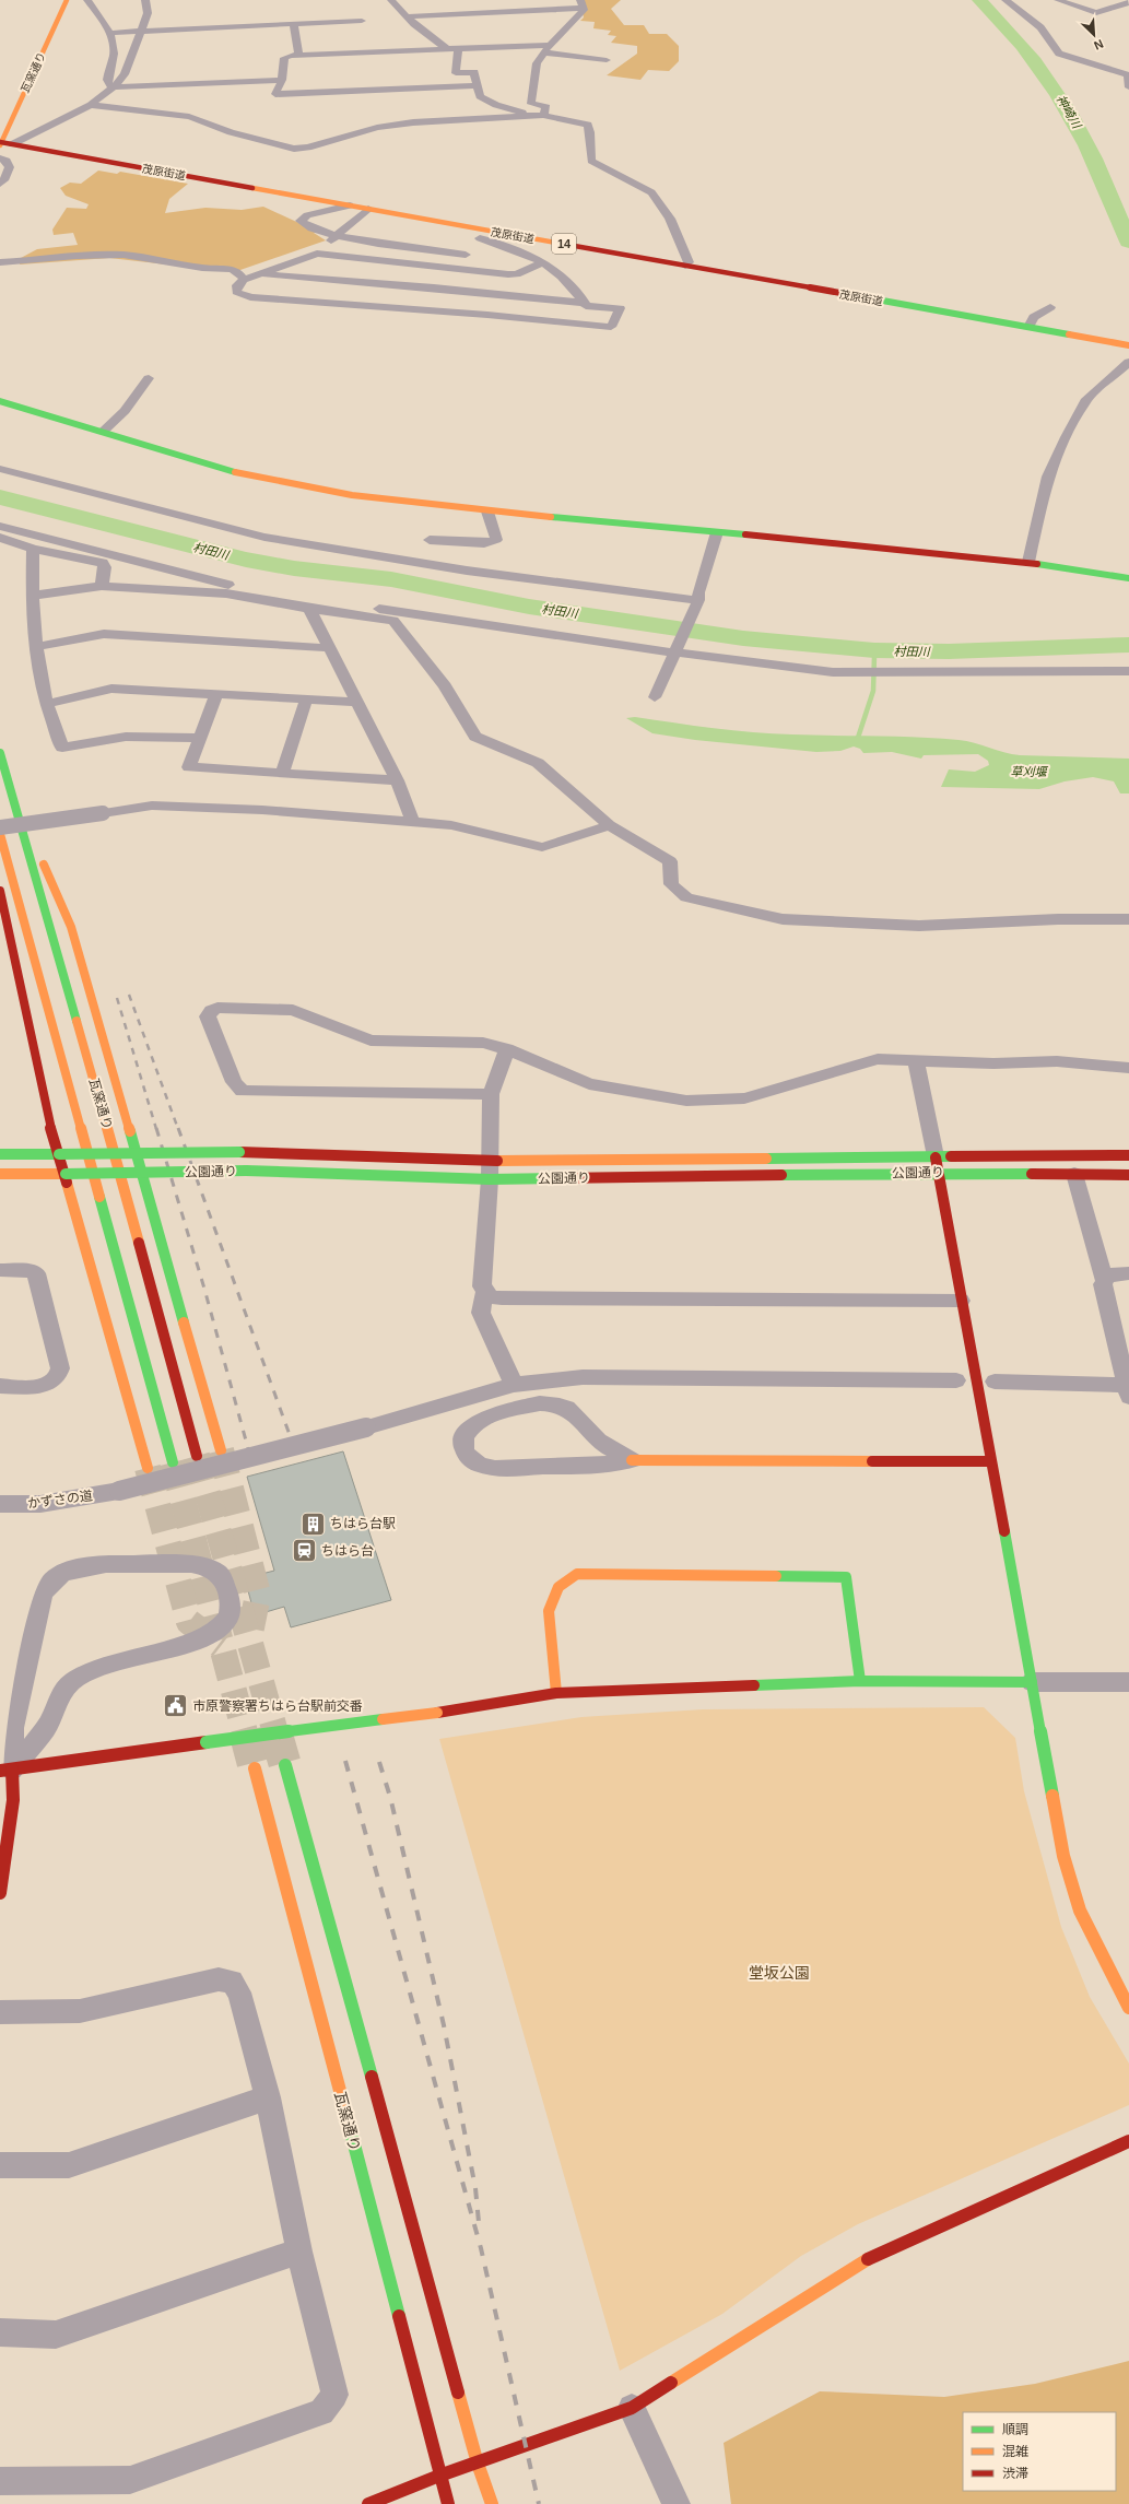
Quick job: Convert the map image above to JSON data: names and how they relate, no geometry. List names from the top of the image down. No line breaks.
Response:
{"streets":{"street":["瓦窯通り","茂原街道","14","公園通り","かずさの道"]},"crossings":[["瓦窯通り","茂原街道"]],"water":["神崎川","村田川","草刈堰"],"parks":["堂坂公園"],"places":{"building":["ちはら台駅"],"station":["ちはら台"],"public building":["市原警察署ちはら台駅前交番"]},"legend":["順調","混雑","渋滞"],"north":"bottom right"}
